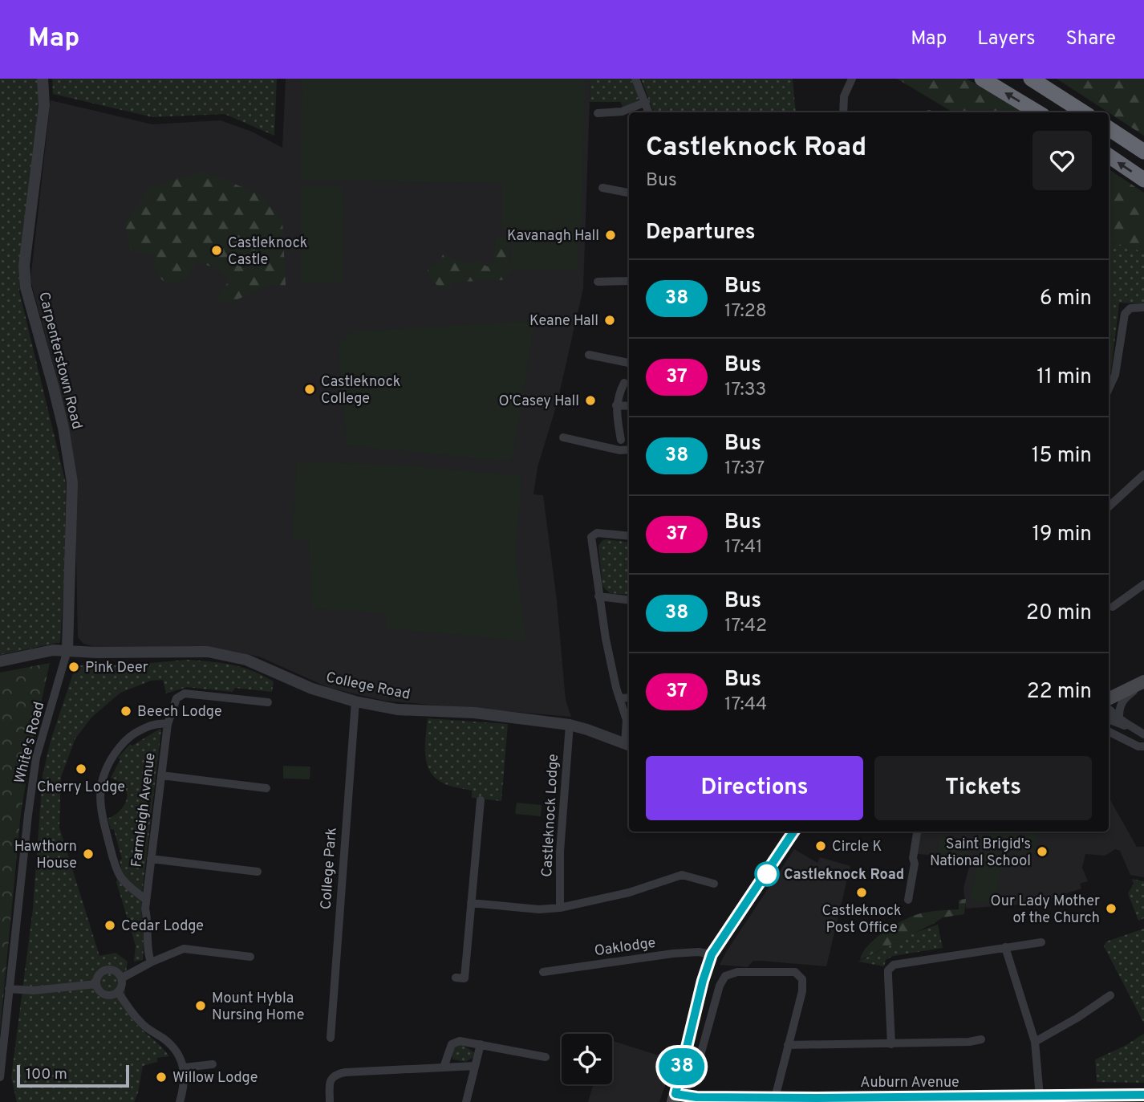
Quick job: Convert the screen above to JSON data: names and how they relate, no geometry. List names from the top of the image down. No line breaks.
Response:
{"streets":{"street":["Carpenterstown Road","College Road","White's Road","Farmleigh Avenue","Castleknock Lodge","College Park","Oaklodge","Auburn Avenue"]},"crossings":[["Carpenterstown Road","College Road"],["Carpenterstown Road","White's Road"],["College Road","White's Road"],["College Road","Castleknock Lodge"],["College Road","College Park"]],"places":["Kavanagh Hall","Castleknock Castle","Keane Hall","Castleknock College","O'Casey Hall","Pink Deer","Beech Lodge","Cherry Lodge","Circle K","Saint Brigid's National School","Hawthorn House","Castleknock Road","Castleknock Post Office","Our Lady Mother of the Church","Cedar Lodge","Mount Hybla Nursing Home","Willow Lodge"],"lines":["bus line 38"],"scale_bar":"100 m","page":{"header":"Map","nav":["Map","Layers","Share"],"on_map":"38","heading":[["Castleknock Road","Bus"],"Departures"],"list":[{"mark":"38","name":"Bus","note":"17:28","value":"6 min"},{"mark":"37","name":"Bus","note":"17:33","value":"11 min"},{"mark":"38","name":"Bus","note":"17:37","value":"15 min"},{"mark":"37","name":"Bus","note":"17:41","value":"19 min"},{"mark":"38","name":"Bus","note":"17:42","value":"20 min"},{"mark":"37","name":"Bus","note":"17:44","value":"22 min"}],"buttons":["Directions","Tickets"],"scale":"100 m"}}
